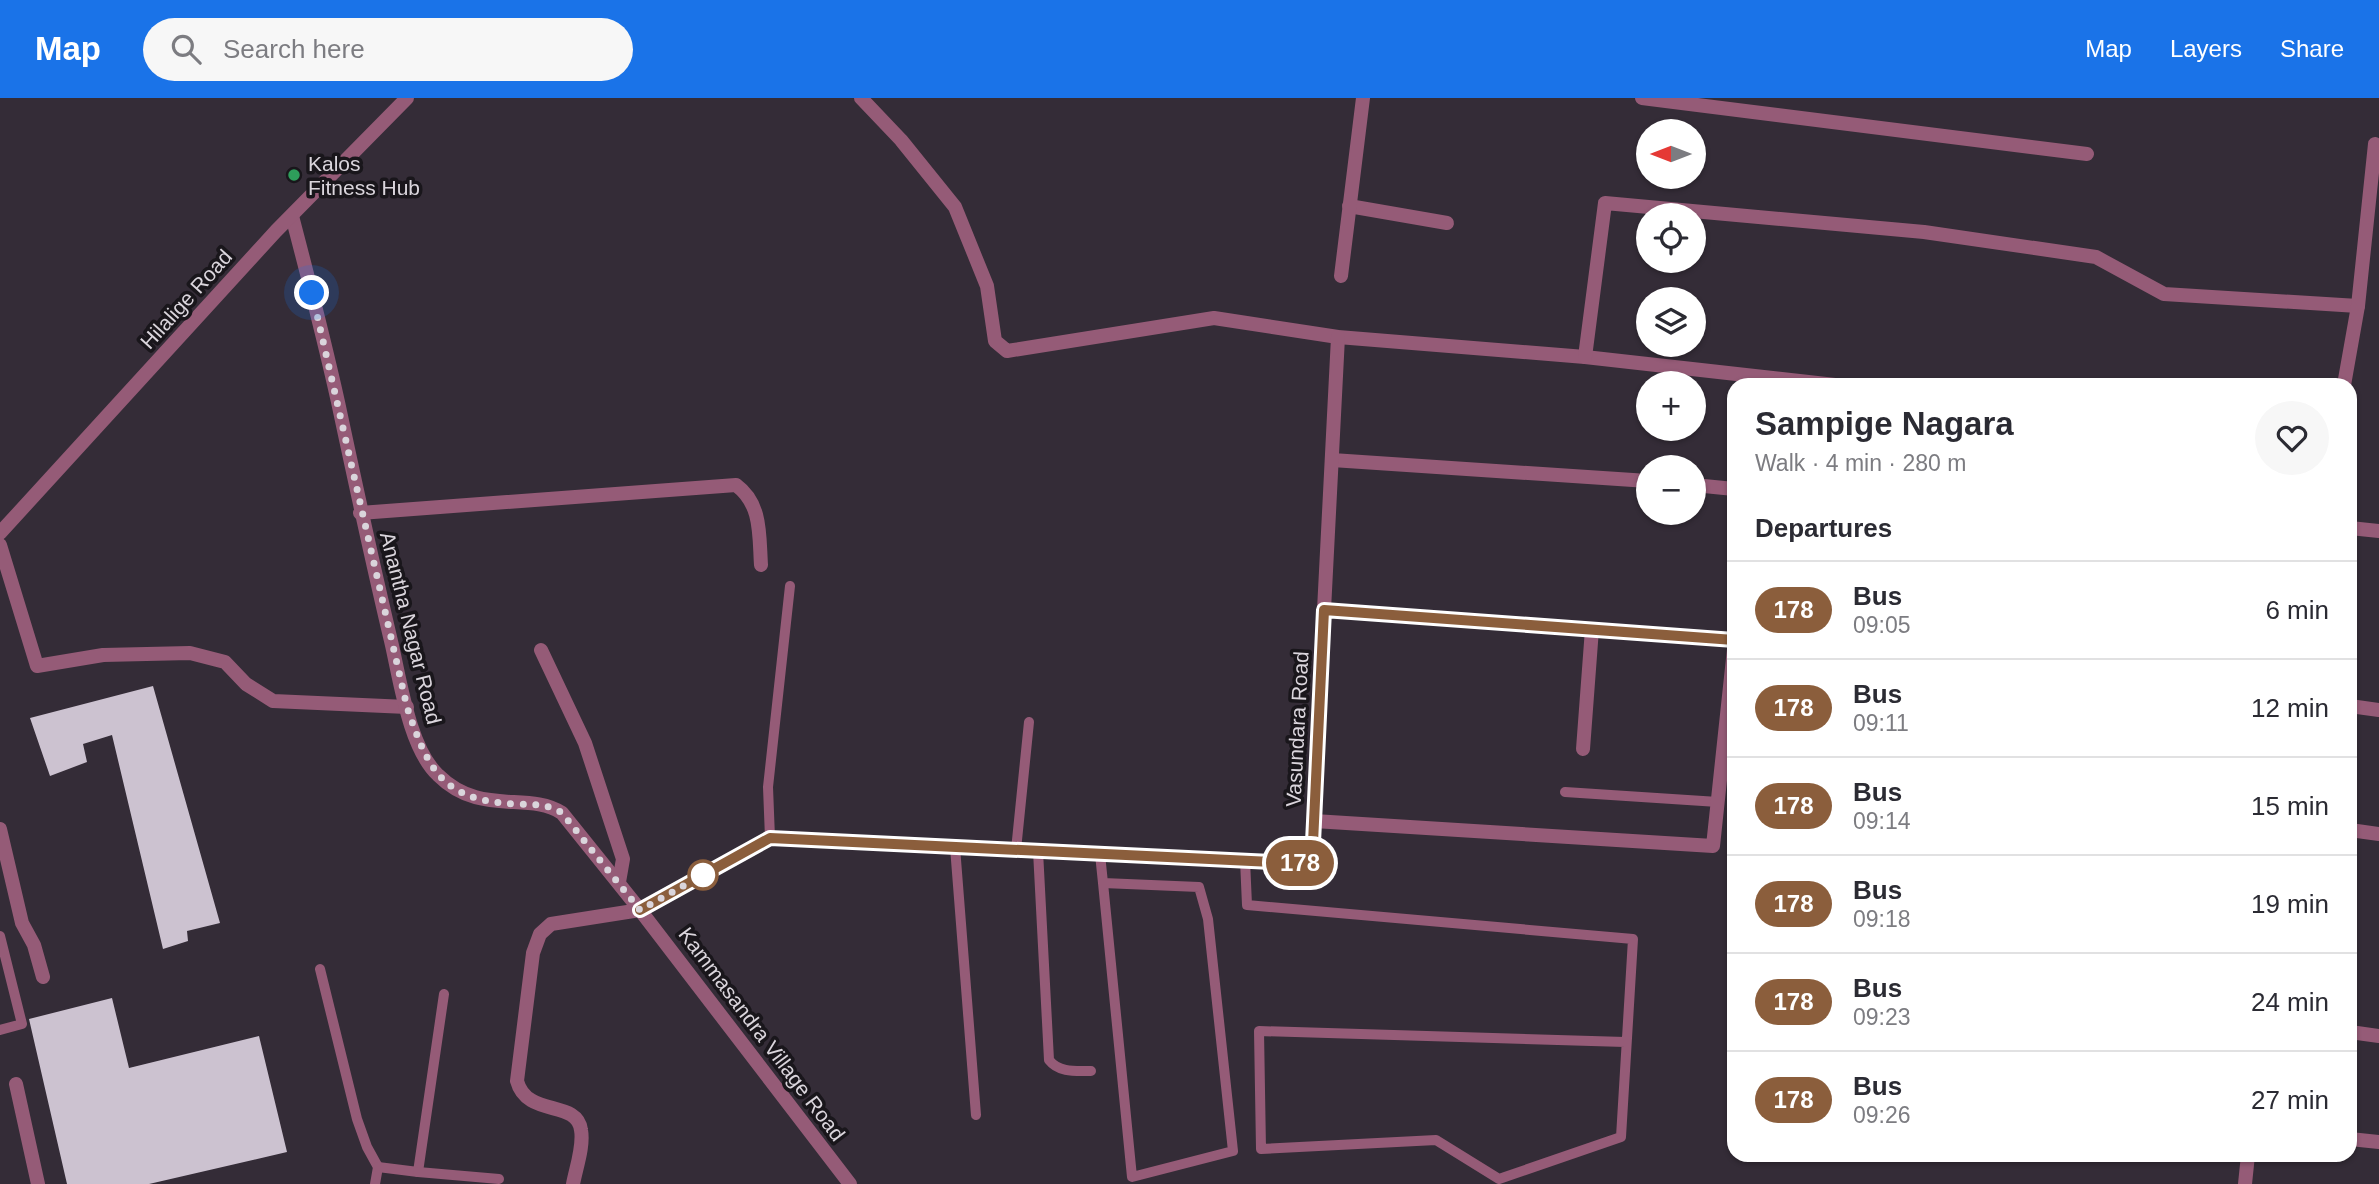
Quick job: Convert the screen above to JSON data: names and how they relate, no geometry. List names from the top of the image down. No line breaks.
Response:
{"streets":{"street":["Hilalige Road","Anantha Nagar Road","Vasundara Road","Kammasandra Village Road"]},"crossings":[["Hilalige Road","Anantha Nagar Road"],["Anantha Nagar Road","Kammasandra Village Road"]],"places":["Kalos Fitness Hub"],"lines":["bus line 178"],"north":"left","page":{"header":"Map","search":"Search here","nav":["Map","Layers","Share"],"on_map":"178","map_buttons":["+","−"],"heading":[["Sampige Nagara","Walk · 4 min · 280 m"],"Departures"],"list":[{"mark":"178","name":"Bus","note":"09:05","value":"6 min"},{"mark":"178","name":"Bus","note":"09:11","value":"12 min"},{"mark":"178","name":"Bus","note":"09:14","value":"15 min"},{"mark":"178","name":"Bus","note":"09:18","value":"19 min"},{"mark":"178","name":"Bus","note":"09:23","value":"24 min"},{"mark":"178","name":"Bus","note":"09:26","value":"27 min"}]}}
